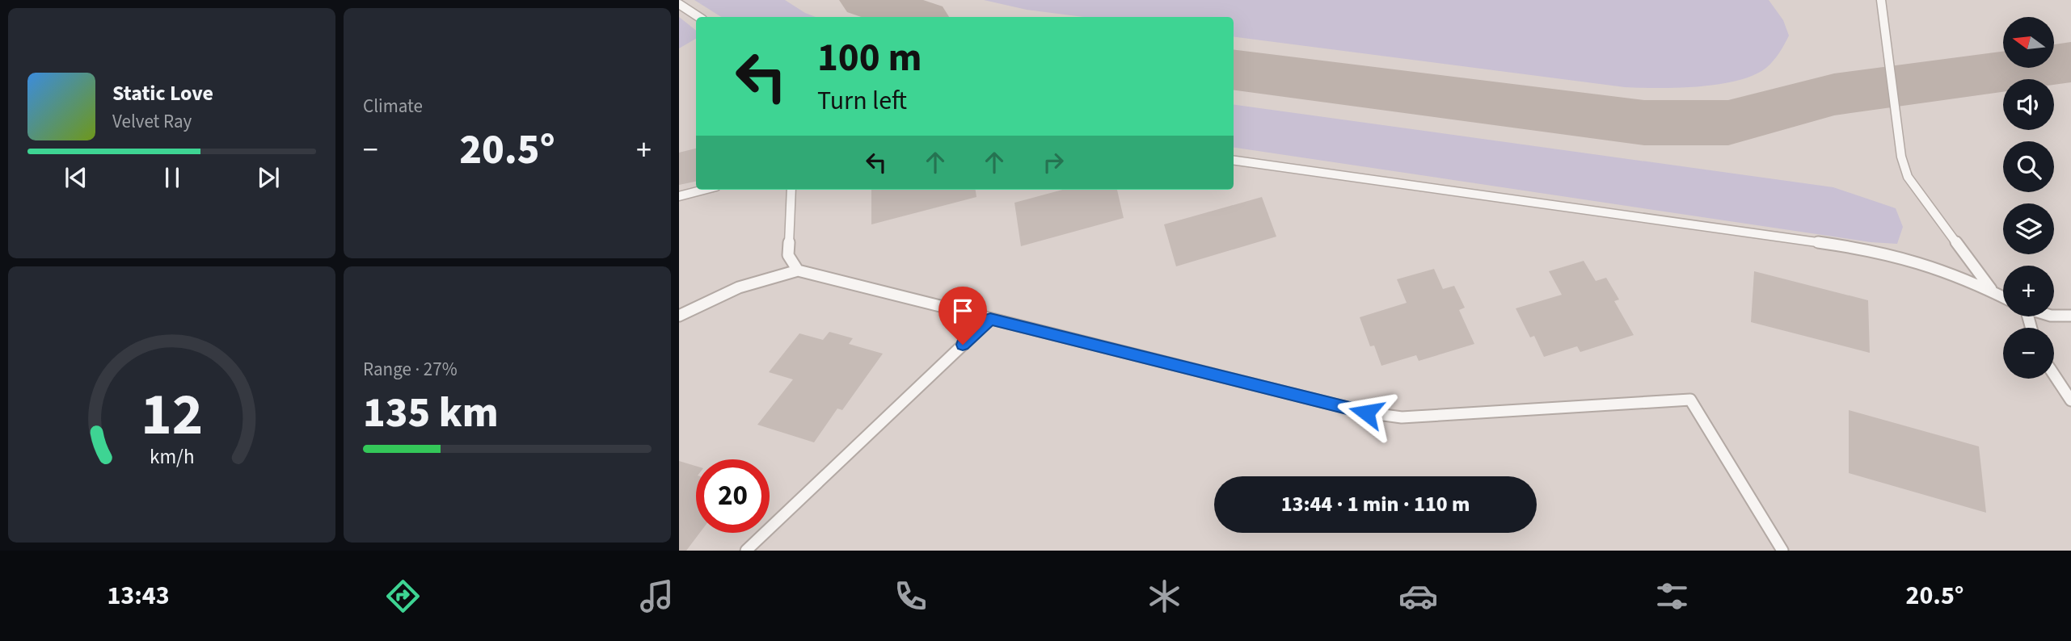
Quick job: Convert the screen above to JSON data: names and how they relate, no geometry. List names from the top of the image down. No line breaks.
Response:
{"north":"left","page":{"tile":["Climate",["Range · 27%","135 km"]],"map_buttons":["+","−"],"turn":["100 m","Turn left"],"song":["Static Love","Velvet Ray"],"heat":["−","20.5°","+"],"limit":"20","trip":"13:44 · 1 min · 110 m","tabs":["13:43","20.5°"],"gauge":["12","km/h"]}}
